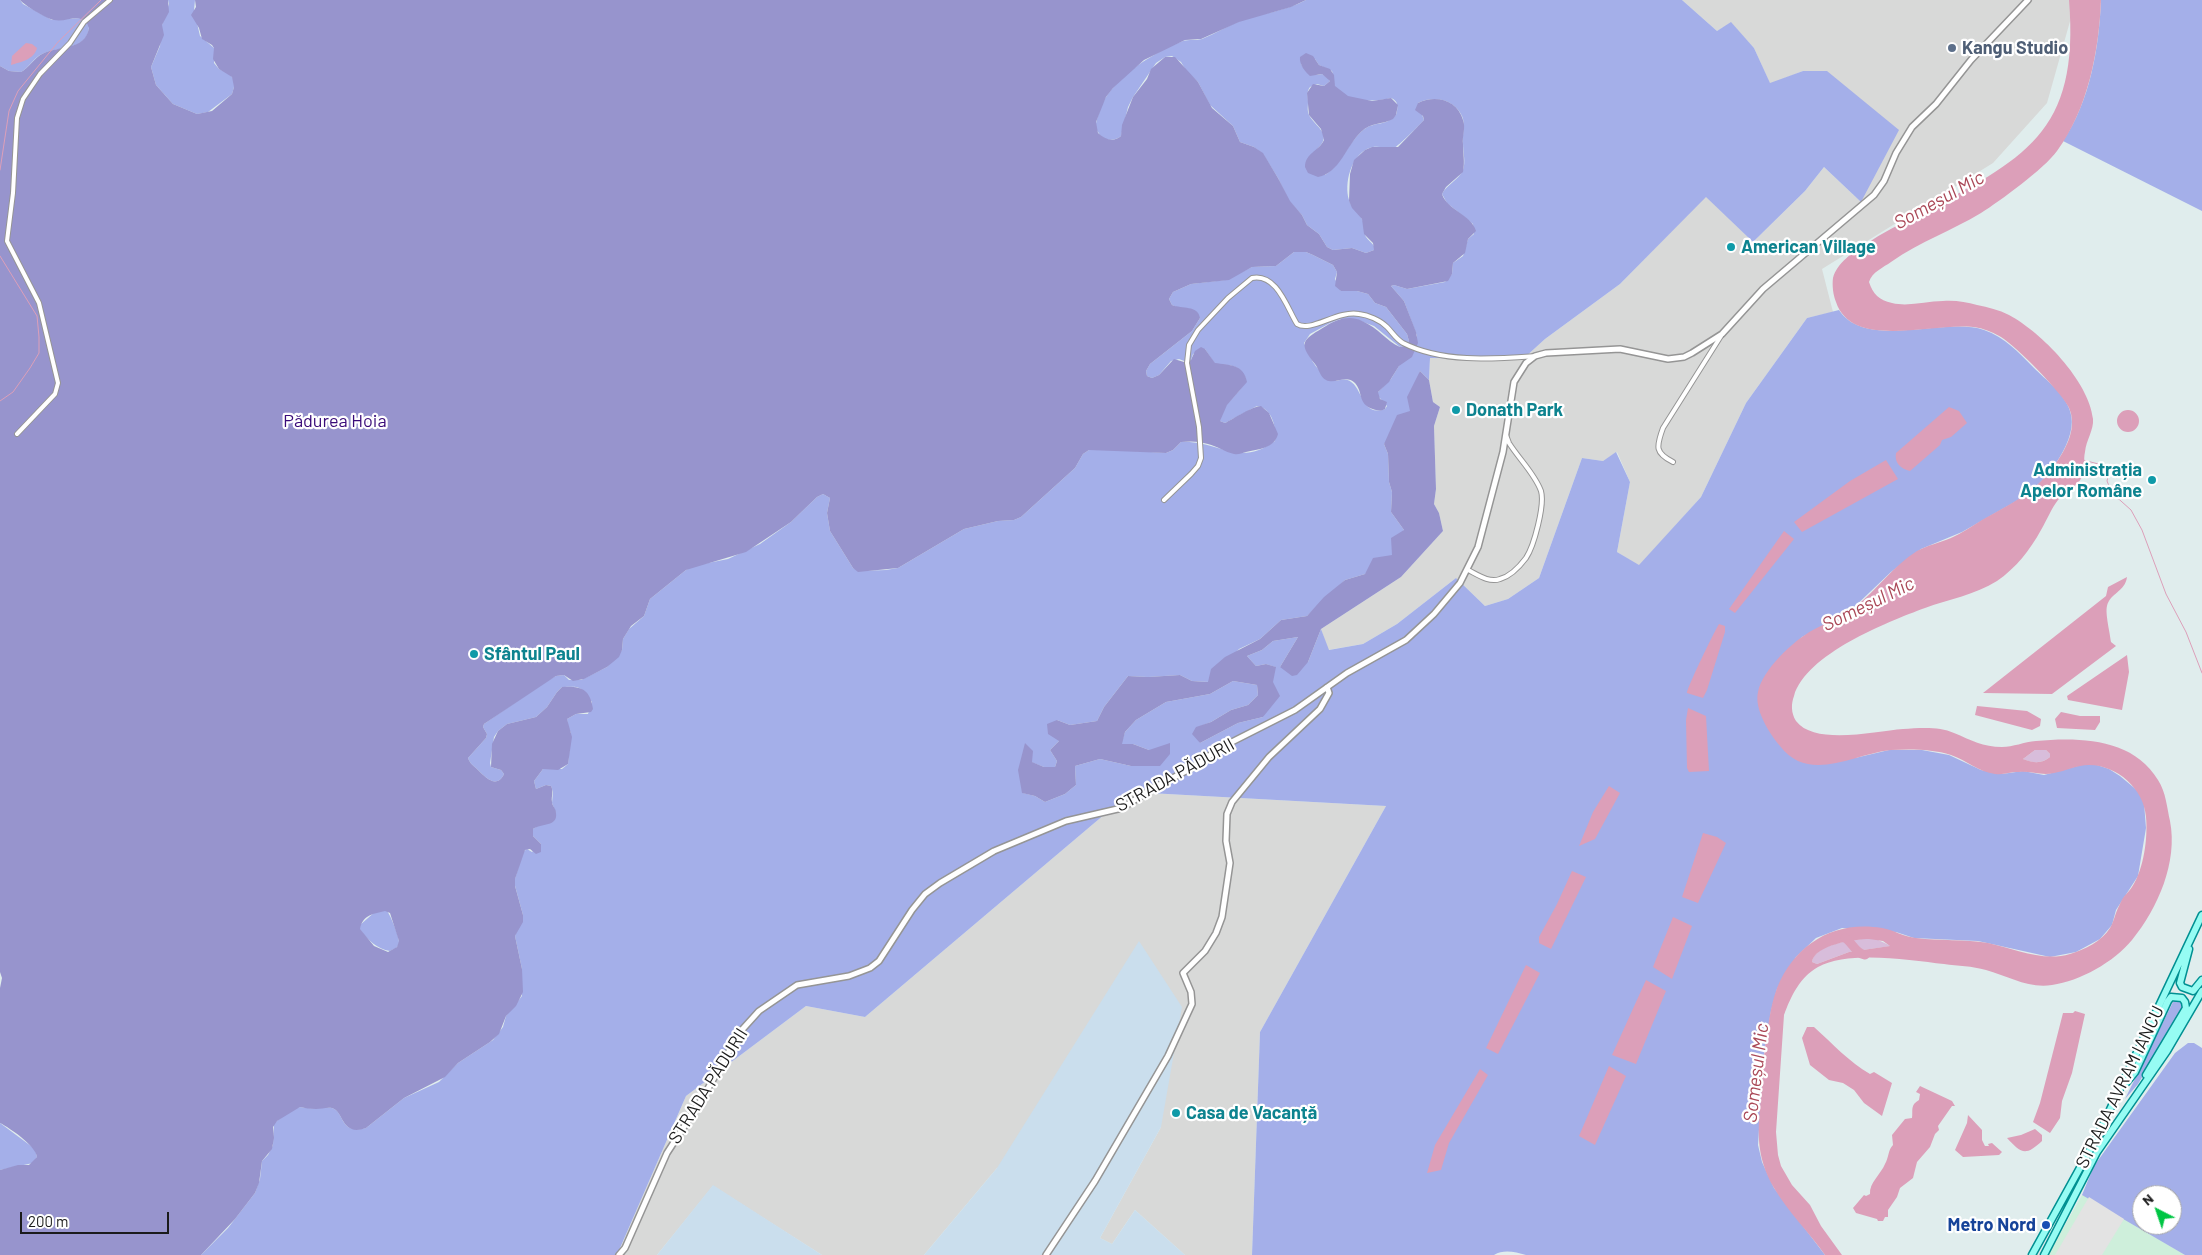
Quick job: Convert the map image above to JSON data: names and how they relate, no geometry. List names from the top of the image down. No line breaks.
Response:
{"streets":{"main road":["STRADA AVRAM IANCU"],"street":["STRADA PĂDURII"]},"water":["Someșul Mic"],"parks":["Pădurea Hoia"],"places":["Kangu Studio","American Village","Donath Park","Administrația Apelor Române","Sfântul Paul","Casa de Vacanță","Metro Nord"],"scale_bar":"200 m","north":"top left"}
